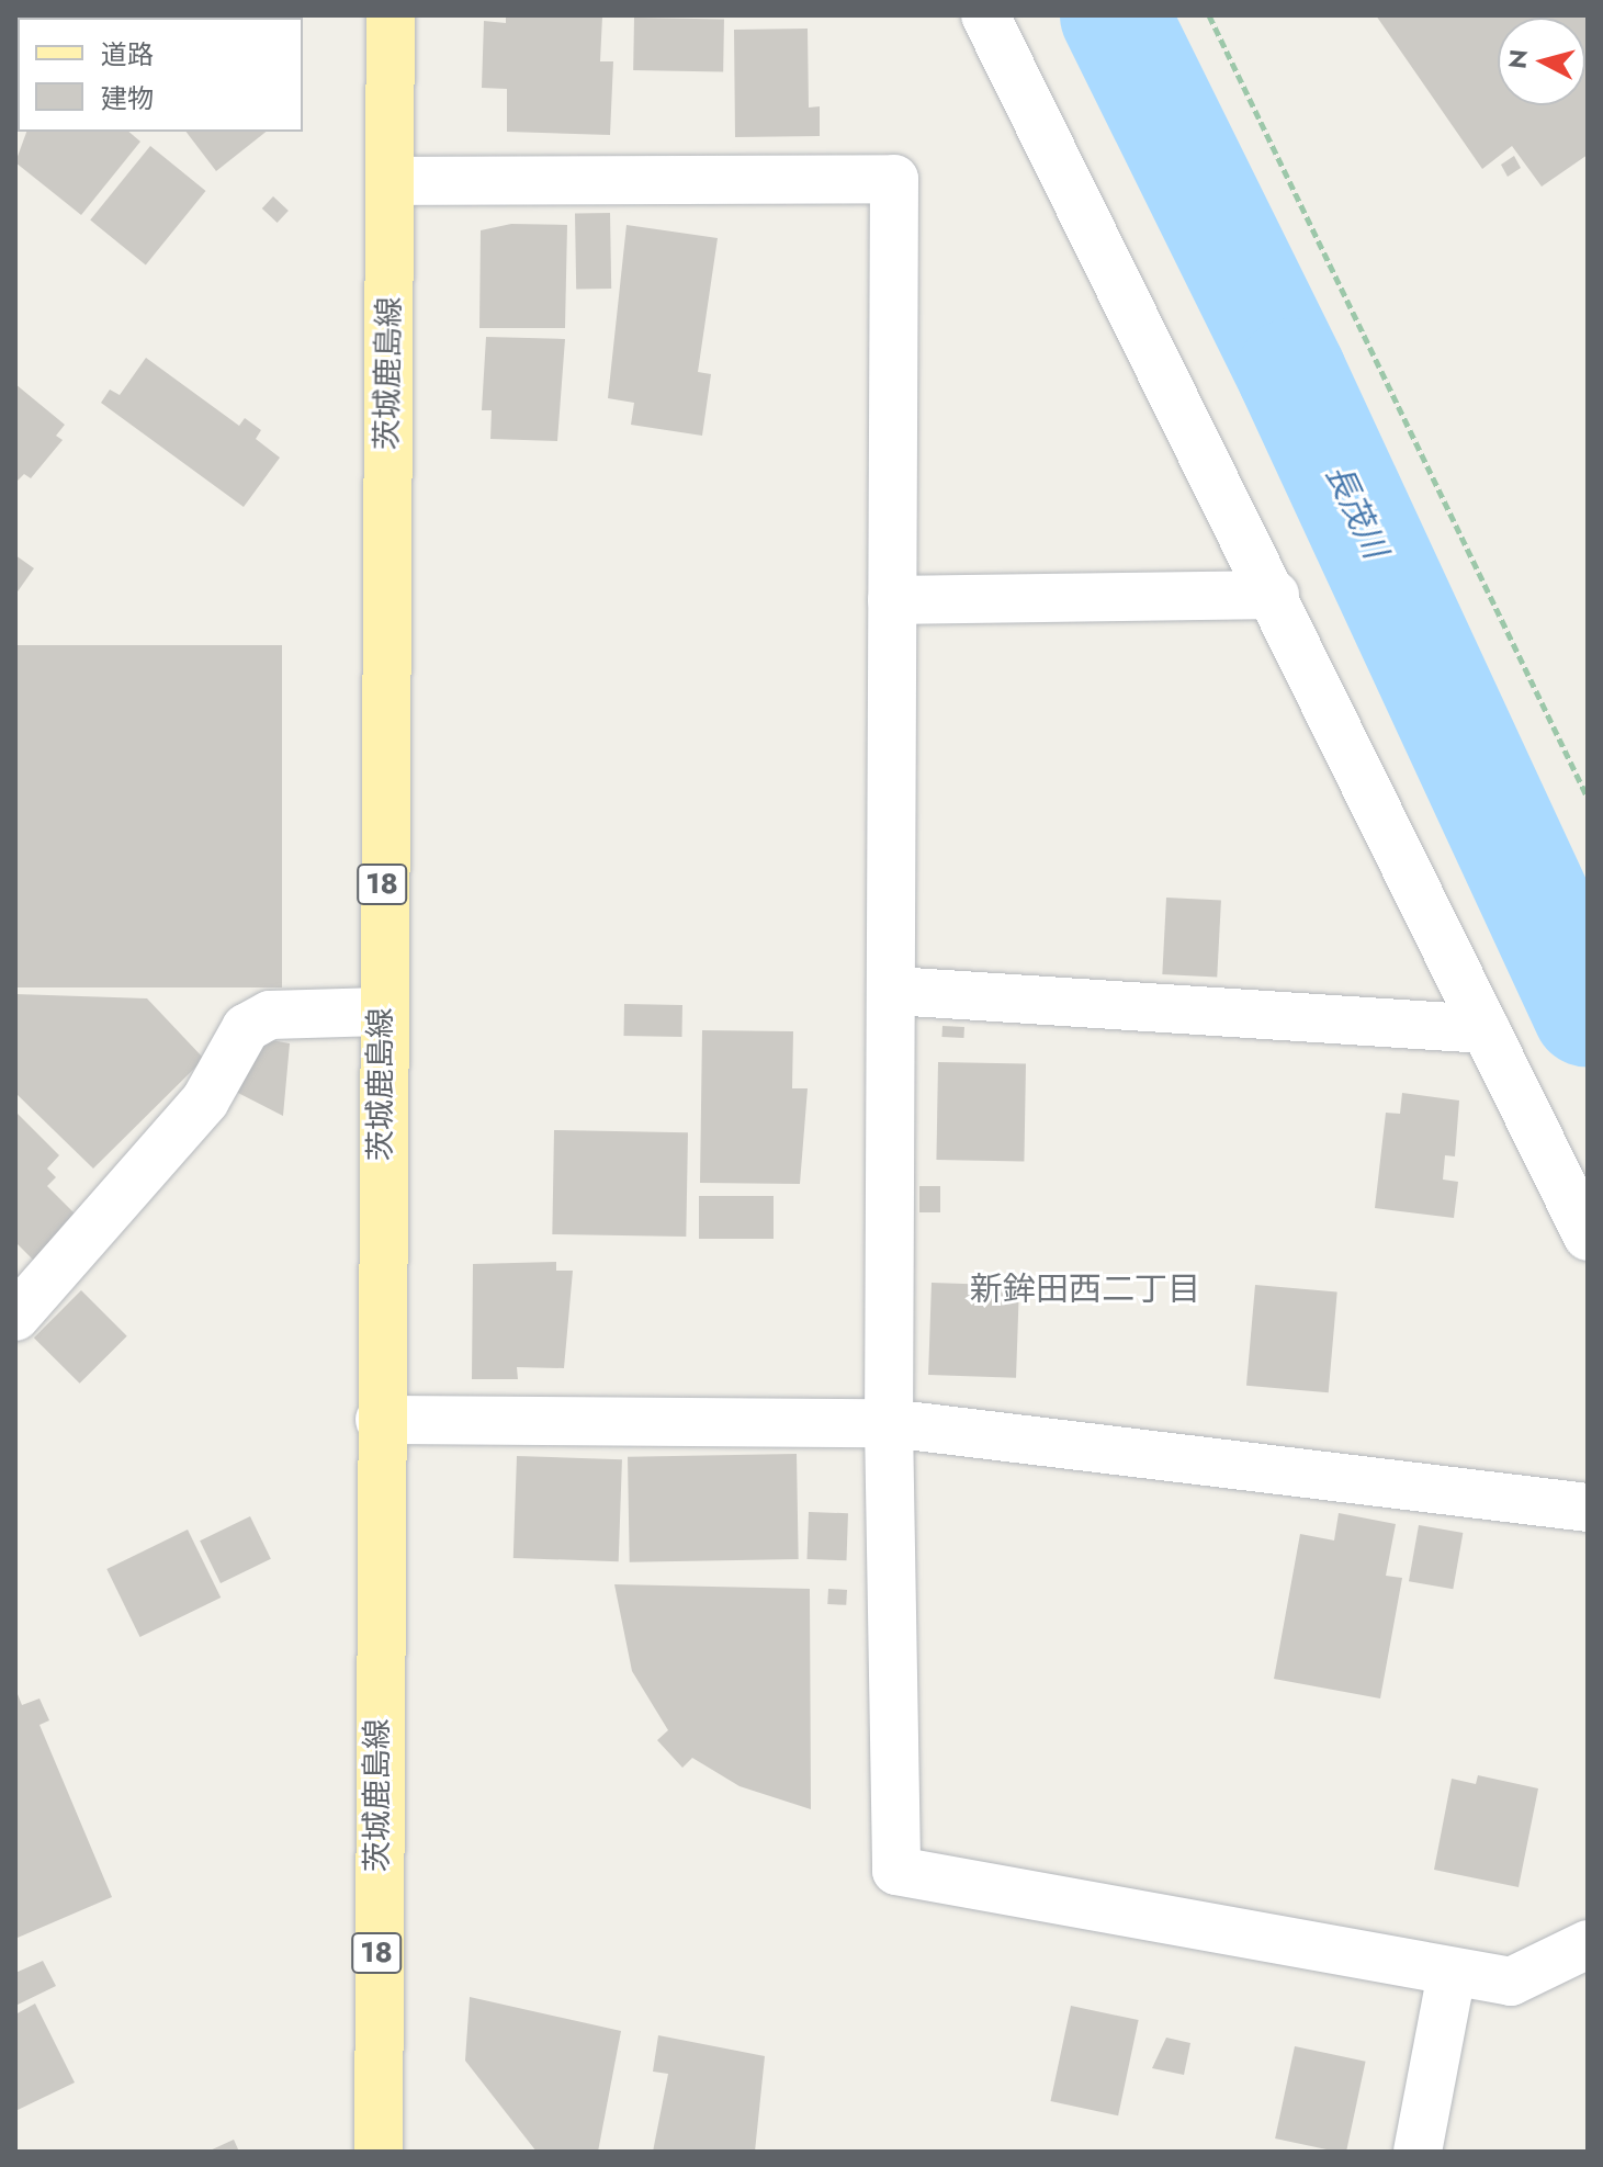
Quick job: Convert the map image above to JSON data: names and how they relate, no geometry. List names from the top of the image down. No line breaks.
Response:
{"streets":{"main road":["茨城鹿島線","18"]},"districts":["新鉾田西二丁目"],"water":["長茂川"],"legend":["道路","建物"],"north":"left"}
